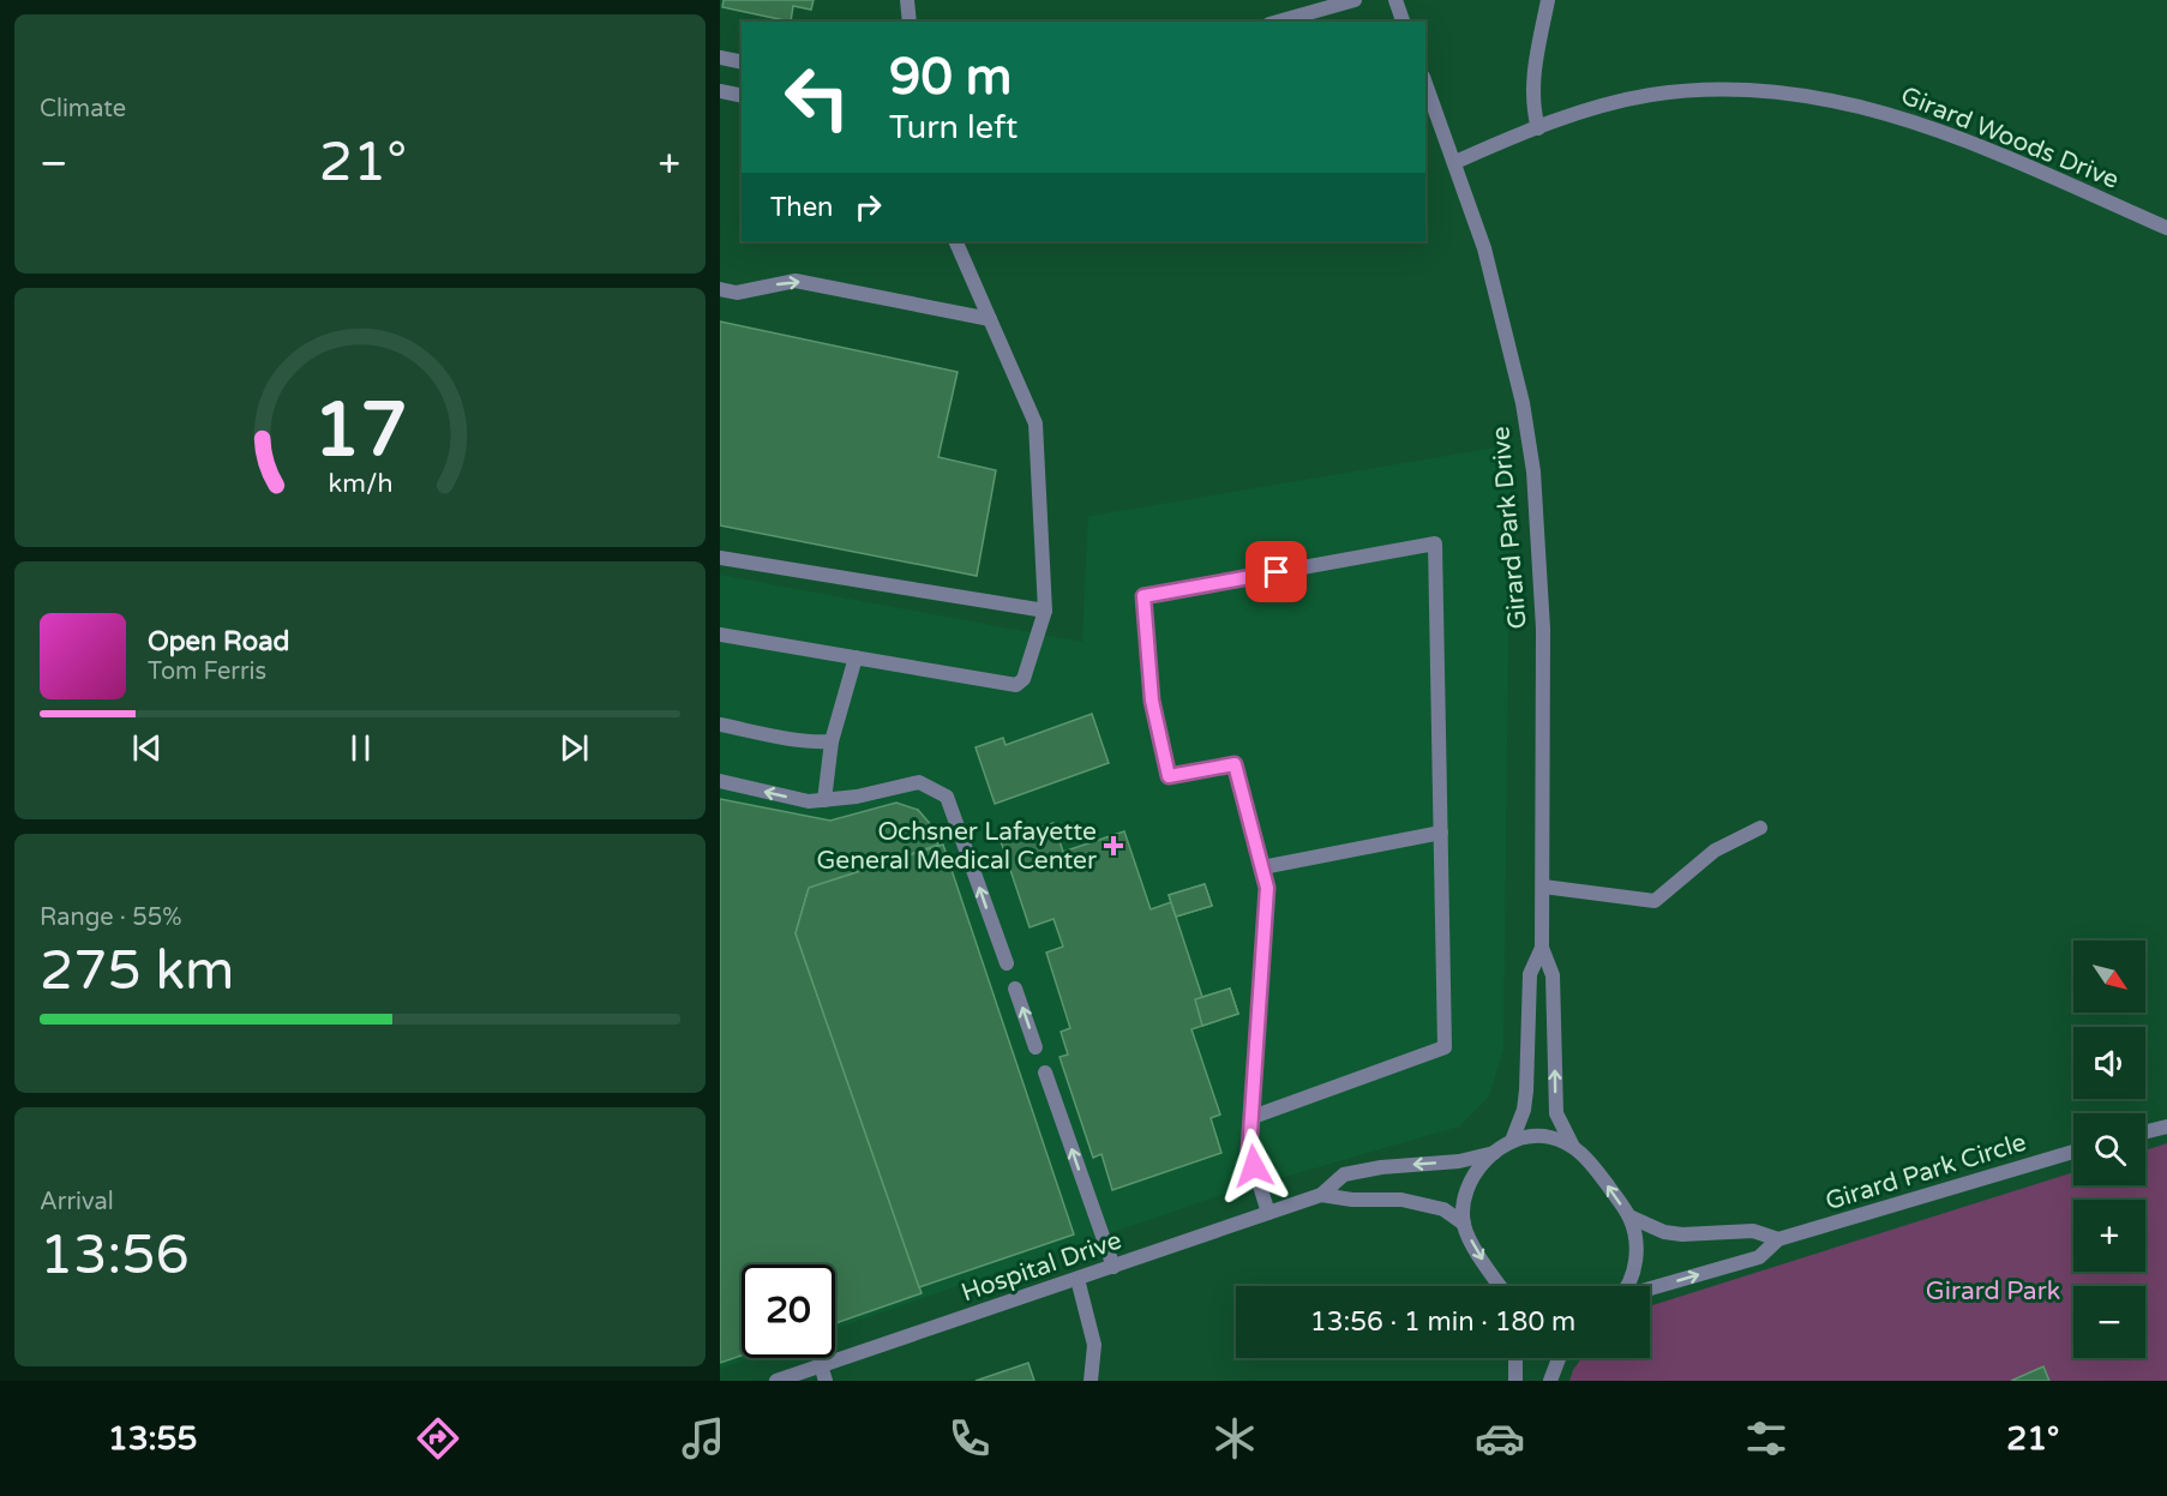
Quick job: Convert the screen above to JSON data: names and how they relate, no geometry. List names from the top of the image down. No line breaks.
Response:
{"streets":{"street":["Girard Woods Drive","Girard Park Drive","Girard Park Circle","Hospital Drive"]},"crossings":[["Girard Woods Drive","Girard Park Drive"]],"parks":["Girard Park"],"places":{"health":["Ochsner Lafayette General Medical Center"]},"north":"bottom right","page":{"tile":["Climate",["Range · 55%","275 km"],["Arrival","13:56"]],"turn":["90 m","Turn left"],"heat":["−","21°","+"],"then":"Then","song":["Open Road","Tom Ferris"],"map_buttons":["+","−"],"limit":"20","trip":"13:56 · 1 min · 180 m","tabs":["13:55","21°"],"gauge":["17","km/h"]}}
